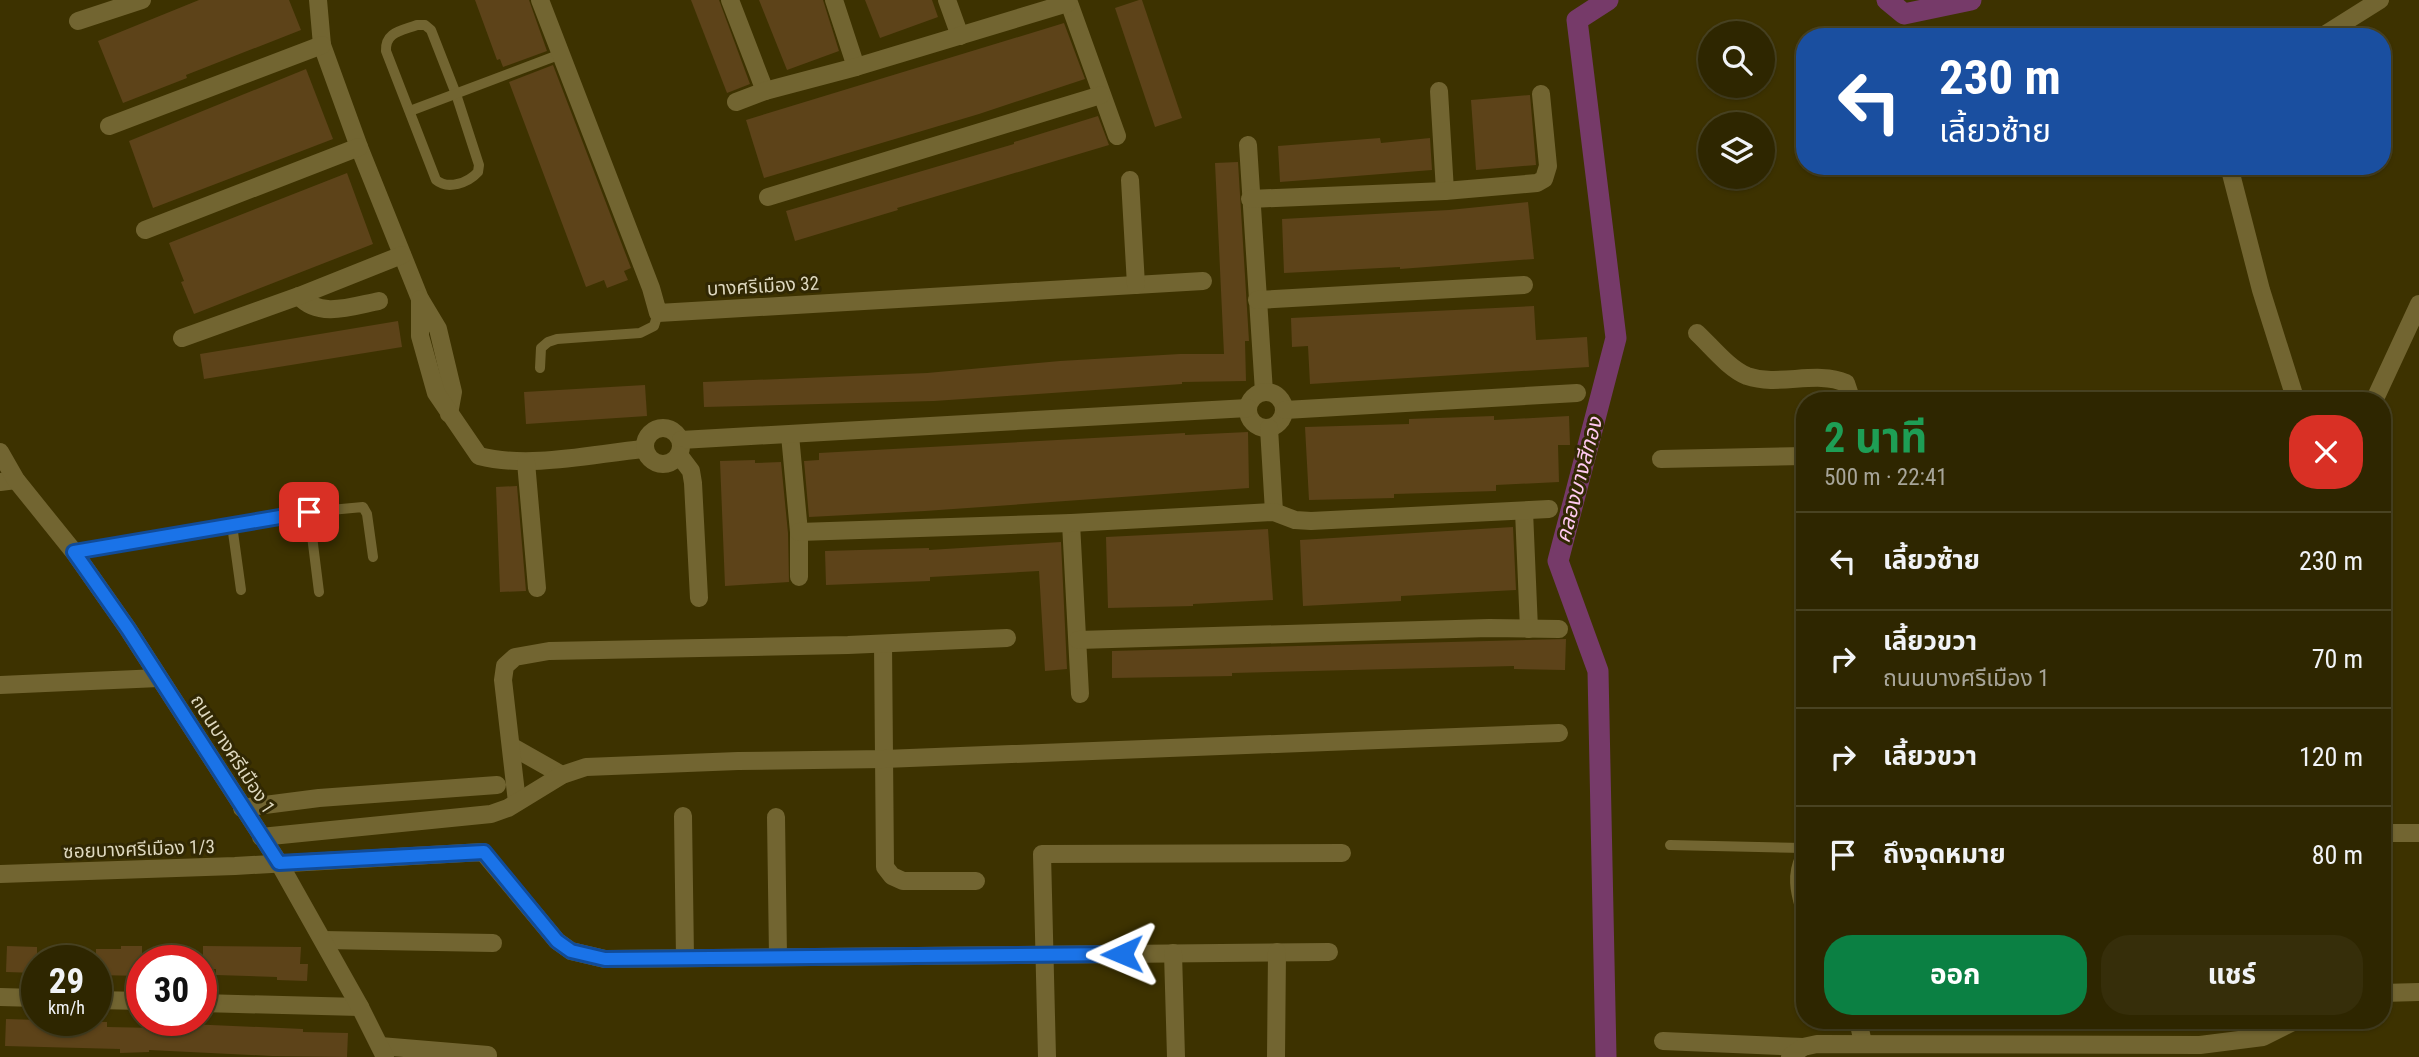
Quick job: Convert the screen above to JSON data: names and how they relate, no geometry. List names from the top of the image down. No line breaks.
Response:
{"streets":{"street":["บางศรีเมือง 32","ถนนบางศรีเมือง 1","ซอยบางศรีเมือง 1/3"]},"crossings":[["ถนนบางศรีเมือง 1","ซอยบางศรีเมือง 1/3"]],"water":["คลองบางสีทอง"],"page":{"turn":["230 m","เลี้ยวซ้าย"],"heading":["2 นาที","500 m · 22:41"],"list":[{"name":"เลี้ยวซ้าย","value":"230 m"},{"name":"เลี้ยวขวา","note":"ถนนบางศรีเมือง 1","value":"70 m"},{"name":"เลี้ยวขวา","value":"120 m"},{"name":"ถึงจุดหมาย","value":"80 m"}],"buttons":["ออก","แชร์"],"speed":"29 km/h","limit":"30"}}
